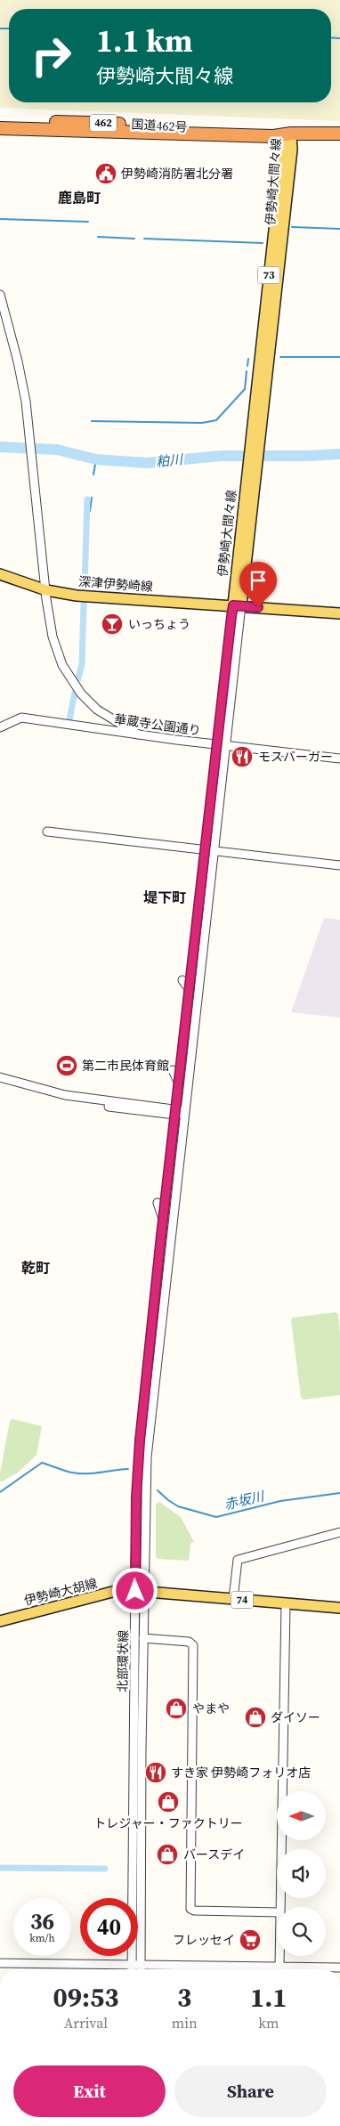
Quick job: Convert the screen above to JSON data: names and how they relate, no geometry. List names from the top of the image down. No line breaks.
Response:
{"streets":{"highway":["462","国道462号"],"main road":["伊勢崎大間々線","73","深津伊勢崎線","伊勢崎大胡線","74"],"street":["華蔵寺公園通り","北部環状線"]},"crossings":[["国道462号","伊勢崎大間々線"],["伊勢崎大間々線","深津伊勢崎線"],["伊勢崎大間々線","北部環状線"],["深津伊勢崎線","北部環状線"],["華蔵寺公園通り","北部環状線"],["伊勢崎大胡線","北部環状線"]],"districts":["鹿島町","堤下町","乾町"],"water":["粕川","赤坂川"],"places":{"public building":["伊勢崎消防署北分署"],"bar":["いっちょう"],"restaurant":["モスバーガー","すき家 伊勢崎フォリオ店"],"sports":["第二市民体育館"],"shop":["やまや","ダイソー","トレジャー・ファクトリー","バースデイ"],"supermarket":["フレッセイ"]},"north":"left","page":{"turn":["1.1 km","伊勢崎大間々線"],"speed":"36 km/h","limit":"40","eta":["09:53","Arrival","3","min","1.1","km"],"buttons":["Exit","Share"]}}
